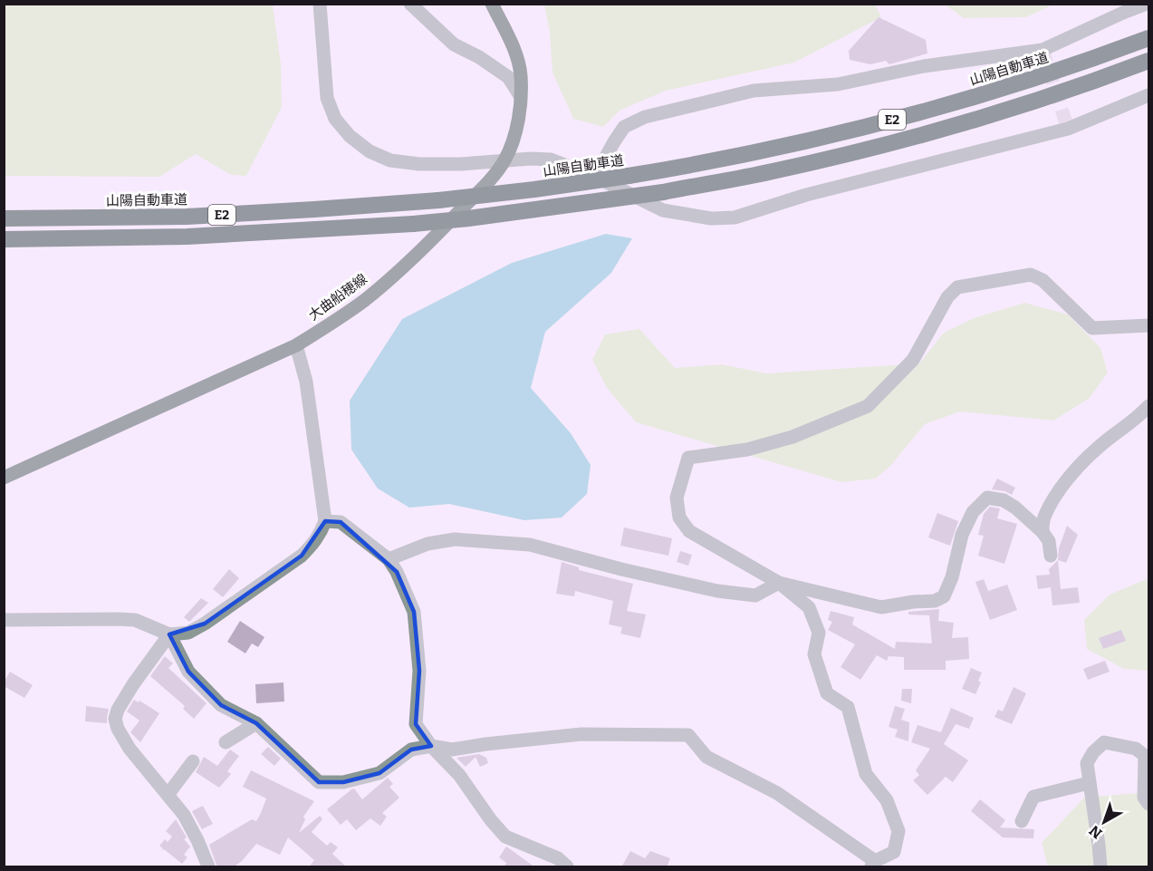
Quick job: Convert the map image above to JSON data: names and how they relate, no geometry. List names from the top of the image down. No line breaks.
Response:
{"streets":{"highway":["山陽自動車道","E2"],"main road":["大曲船穂線"]},"north":"bottom left"}
